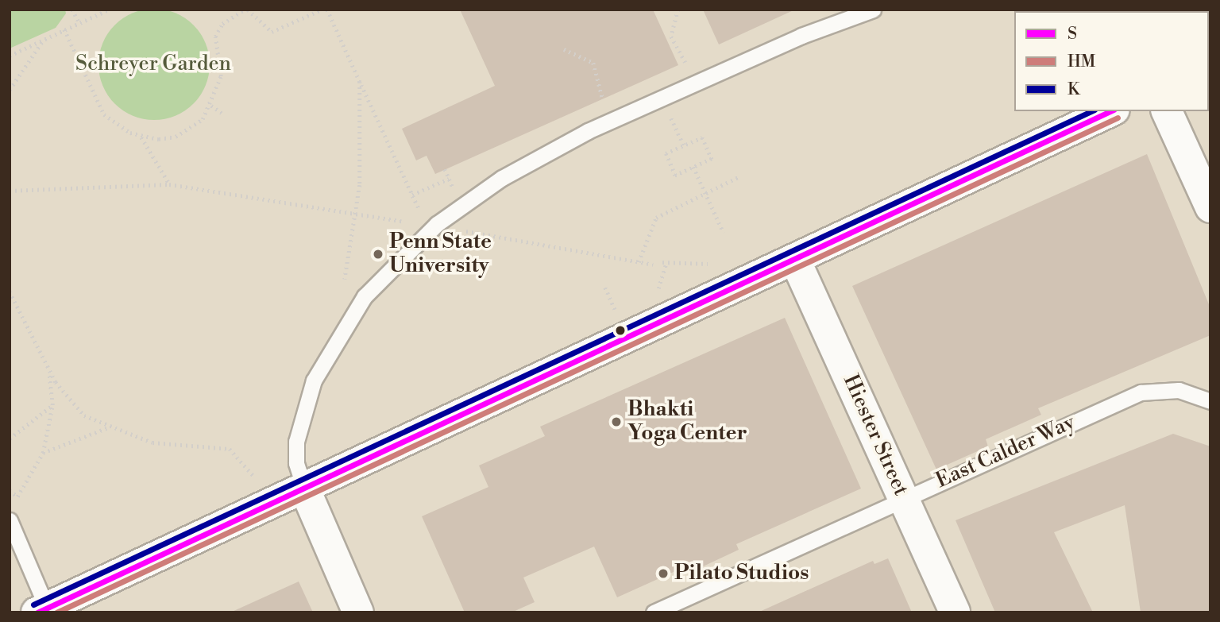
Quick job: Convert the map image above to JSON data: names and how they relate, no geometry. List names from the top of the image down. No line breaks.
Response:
{"streets":{"main road":["Hiester Street"],"lane":["East Calder Way"]},"crossings":[["Hiester Street","East Calder Way"]],"parks":["Schreyer Garden"],"places":["Penn State University","Bhakti Yoga Center","Pilato Studios"],"lines":["transit line S","transit line K","transit line HM"],"legend":["S","HM","K"]}
